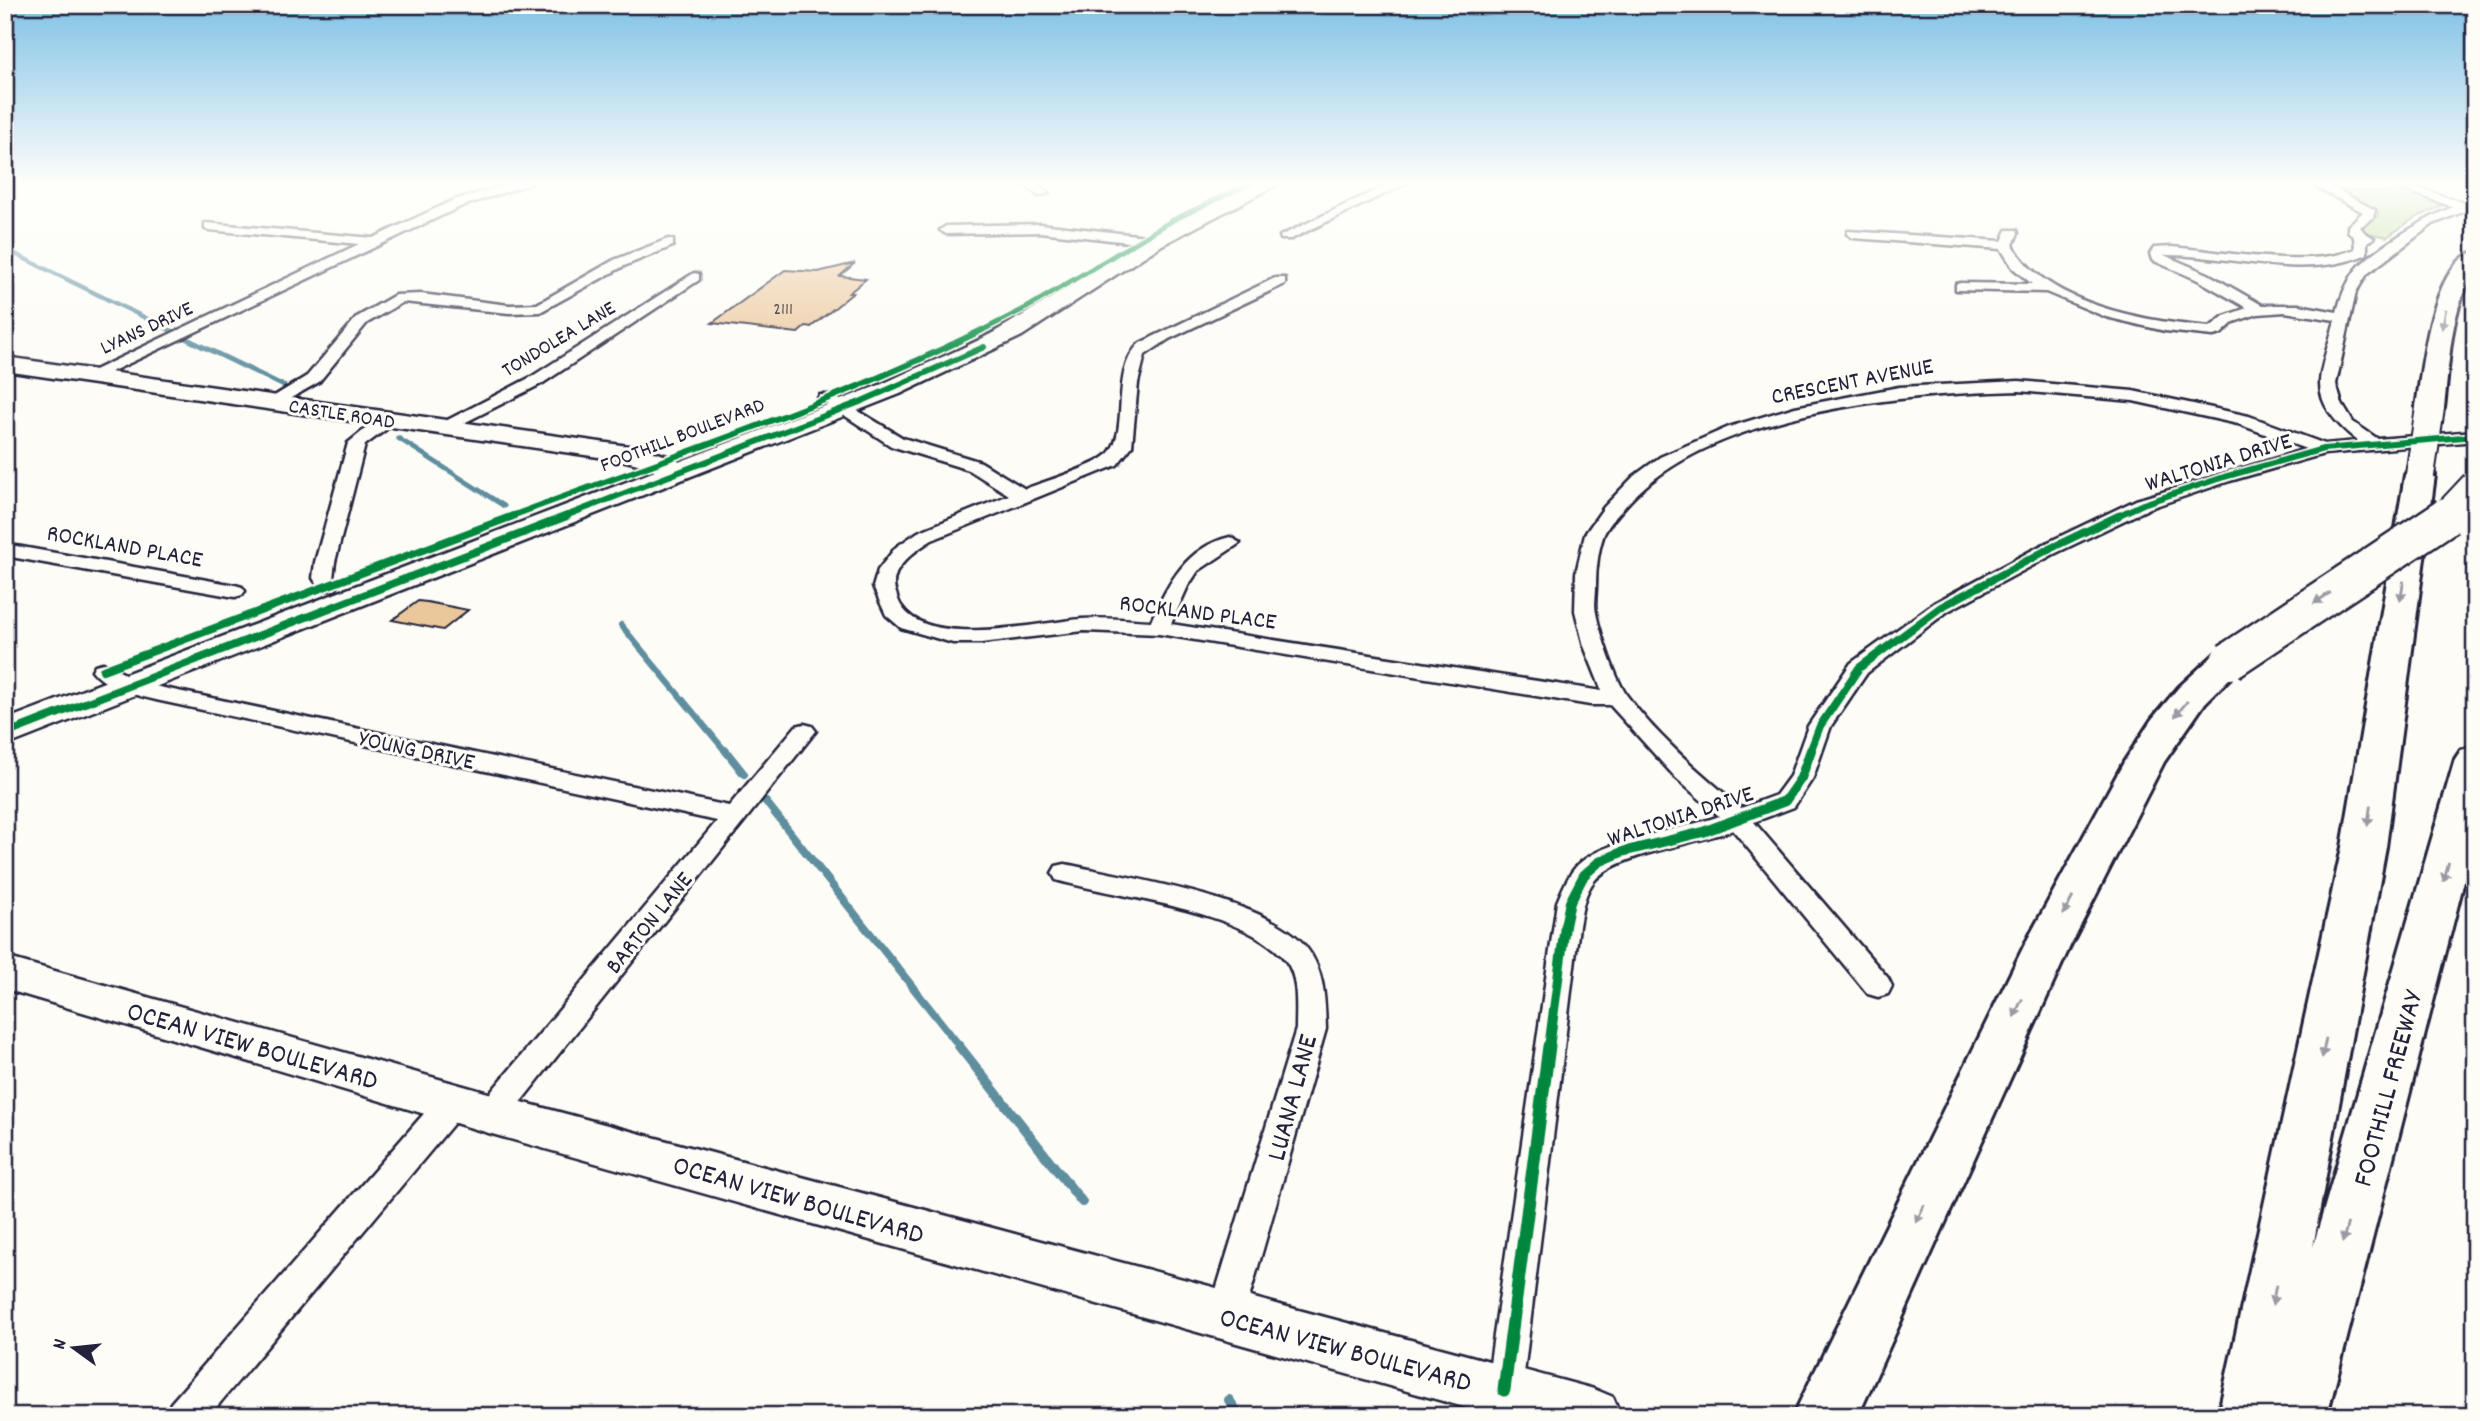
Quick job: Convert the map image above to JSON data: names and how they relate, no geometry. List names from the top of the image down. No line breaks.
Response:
{"streets":{"highway":["FOOTHILL FREEWAY"],"main road":["CASTLE ROAD","FOOTHILL BOULEVARD","OCEAN VIEW BOULEVARD"],"street":["LYANS DRIVE","TONDOLEA LANE","CRESCENT AVENUE","WALTONIA DRIVE","ROCKLAND PLACE","YOUNG DRIVE","BARTON LANE","LUANA LANE"]},"crossings":[["LYANS DRIVE","CASTLE ROAD"],["TONDOLEA LANE","CASTLE ROAD"],["CRESCENT AVENUE","WALTONIA DRIVE"],["CRESCENT AVENUE","ROCKLAND PLACE"],["CASTLE ROAD","FOOTHILL BOULEVARD"],["FOOTHILL BOULEVARD","YOUNG DRIVE"],["WALTONIA DRIVE","OCEAN VIEW BOULEVARD"],["YOUNG DRIVE","BARTON LANE"],["BARTON LANE","OCEAN VIEW BOULEVARD"],["OCEAN VIEW BOULEVARD","LUANA LANE"]],"house_numbers":["2111"],"north":"left"}
